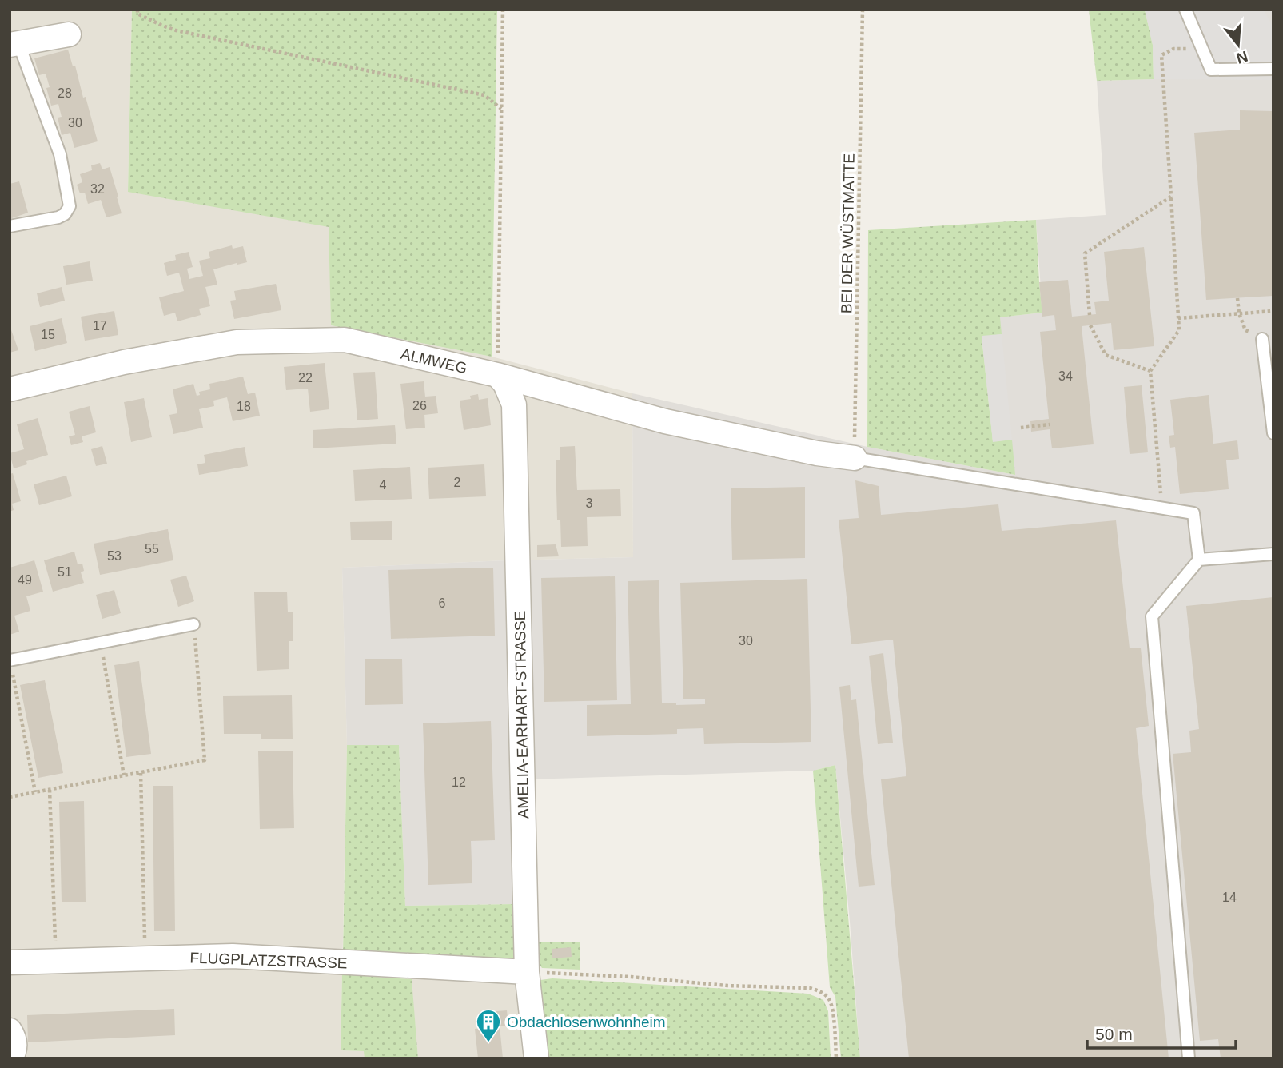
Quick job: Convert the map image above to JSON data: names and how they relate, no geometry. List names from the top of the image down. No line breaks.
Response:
{"streets":{"street":["ALMWEG","AMELIA-EARHART-STRASSE","FLUGPLATZSTRASSE"],"path":["BEI DER WÜSTMATTE"]},"crossings":[["BEI DER WÜSTMATTE","ALMWEG"],["ALMWEG","AMELIA-EARHART-STRASSE"],["AMELIA-EARHART-STRASSE","FLUGPLATZSTRASSE"]],"places":{"building":["Obdachlosenwohnheim"]},"house_numbers":["28","30","32","17","15","34","22","26","18","2","4","3","55","53","51","49","6","30","12","14"],"scale_bar":"50 m","north":"bottom"}
